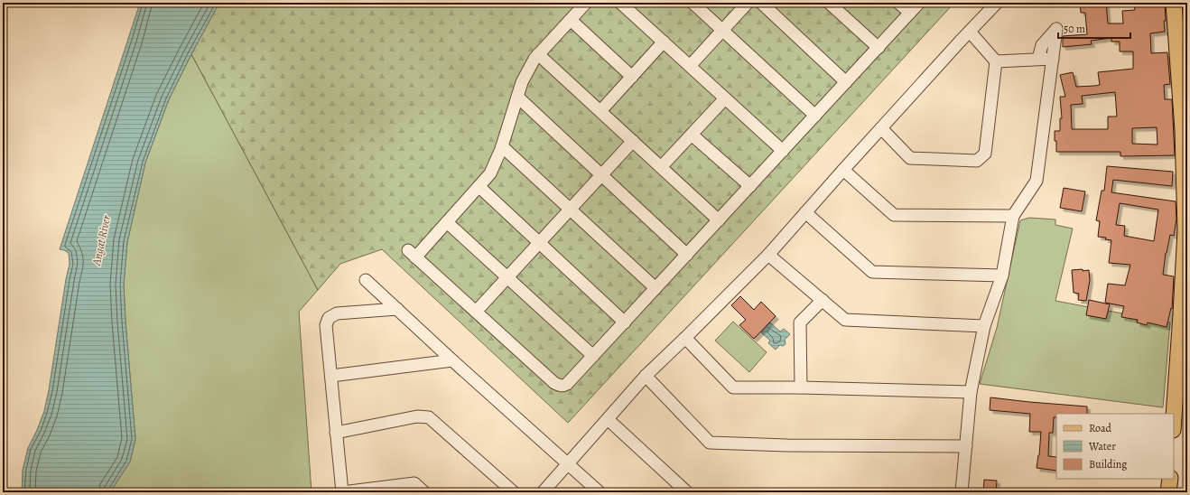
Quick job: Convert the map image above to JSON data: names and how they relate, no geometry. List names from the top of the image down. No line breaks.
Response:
{"water":["Angat River"],"legend":["Road","Water","Building"],"scale_bar":"50 m"}
